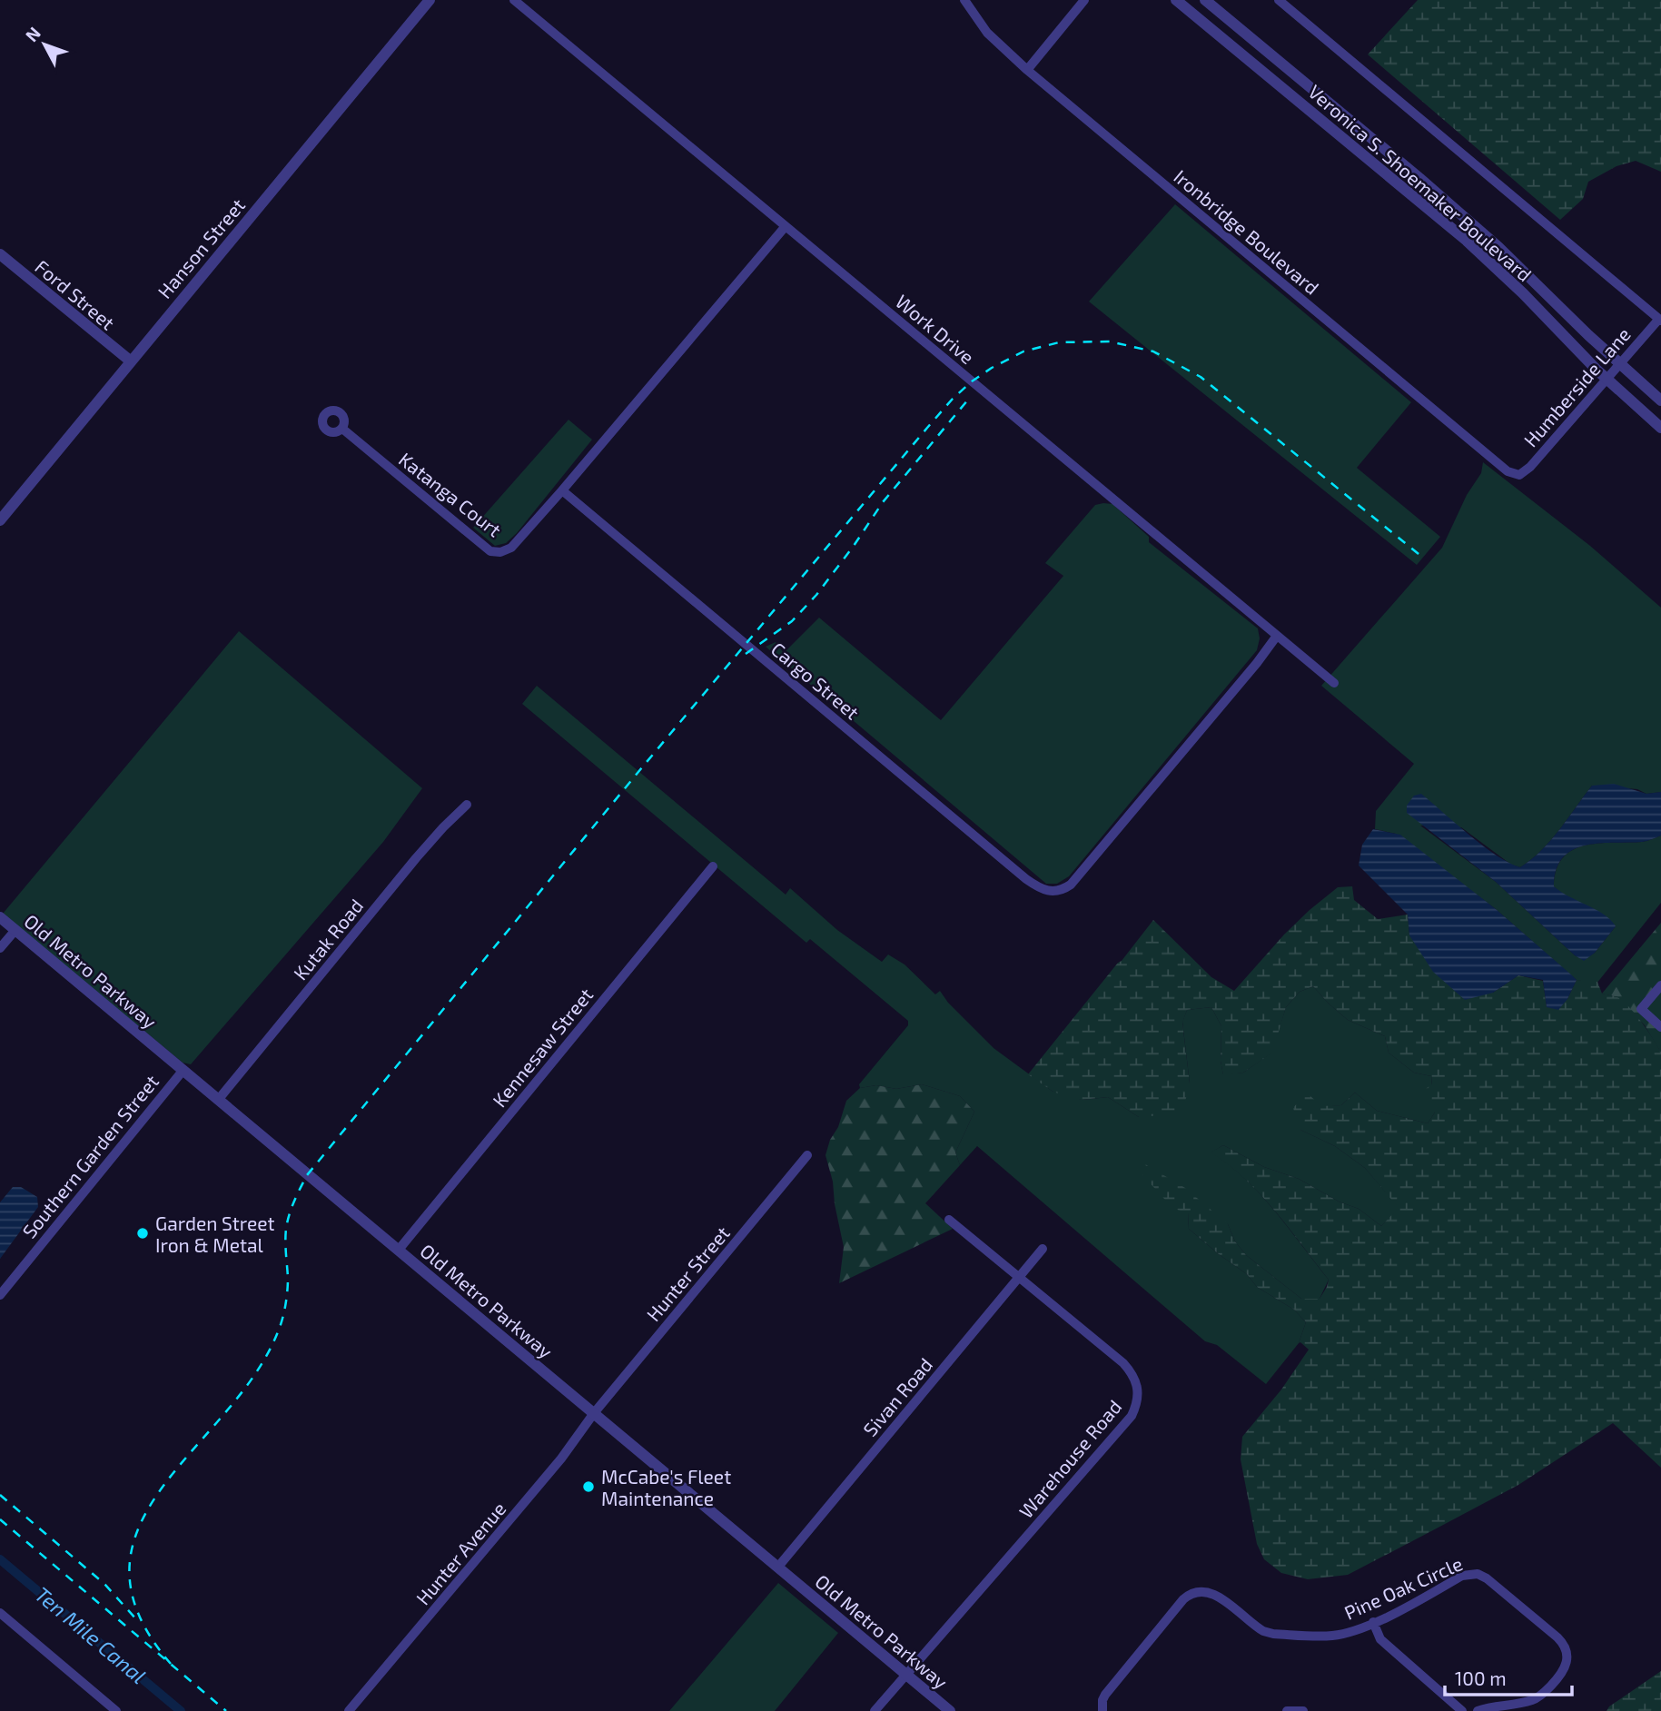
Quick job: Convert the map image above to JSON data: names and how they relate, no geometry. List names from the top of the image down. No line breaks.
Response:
{"streets":{"street":["Veronica S. Shoemaker Boulevard","Ironbridge Boulevard","Hanson Street","Ford Street","Work Drive","Humberside Lane","Katanga Court","Cargo Street","Kutak Road","Old Metro Parkway","Kennesaw Street","Southern Garden Street","Hunter Street","Sivan Road","Warehouse Road","Hunter Avenue","Pine Oak Circle"]},"crossings":[["Veronica S. Shoemaker Boulevard","Humberside Lane"],["Ironbridge Boulevard","Humberside Lane"],["Hanson Street","Ford Street"],["Work Drive","Cargo Street"],["Katanga Court","Cargo Street"],["Kutak Road","Old Metro Parkway"],["Old Metro Parkway","Kennesaw Street"],["Old Metro Parkway","Southern Garden Street"],["Old Metro Parkway","Hunter Street"],["Old Metro Parkway","Sivan Road"],["Old Metro Parkway","Warehouse Road"],["Old Metro Parkway","Hunter Avenue"],["Hunter Street","Hunter Avenue"],["Sivan Road","Warehouse Road"]],"water":["Ten Mile Canal"],"places":["Garden Street Iron & Metal","McCabe's Fleet Maintenance"],"scale_bar":"100 m","north":"top left"}
